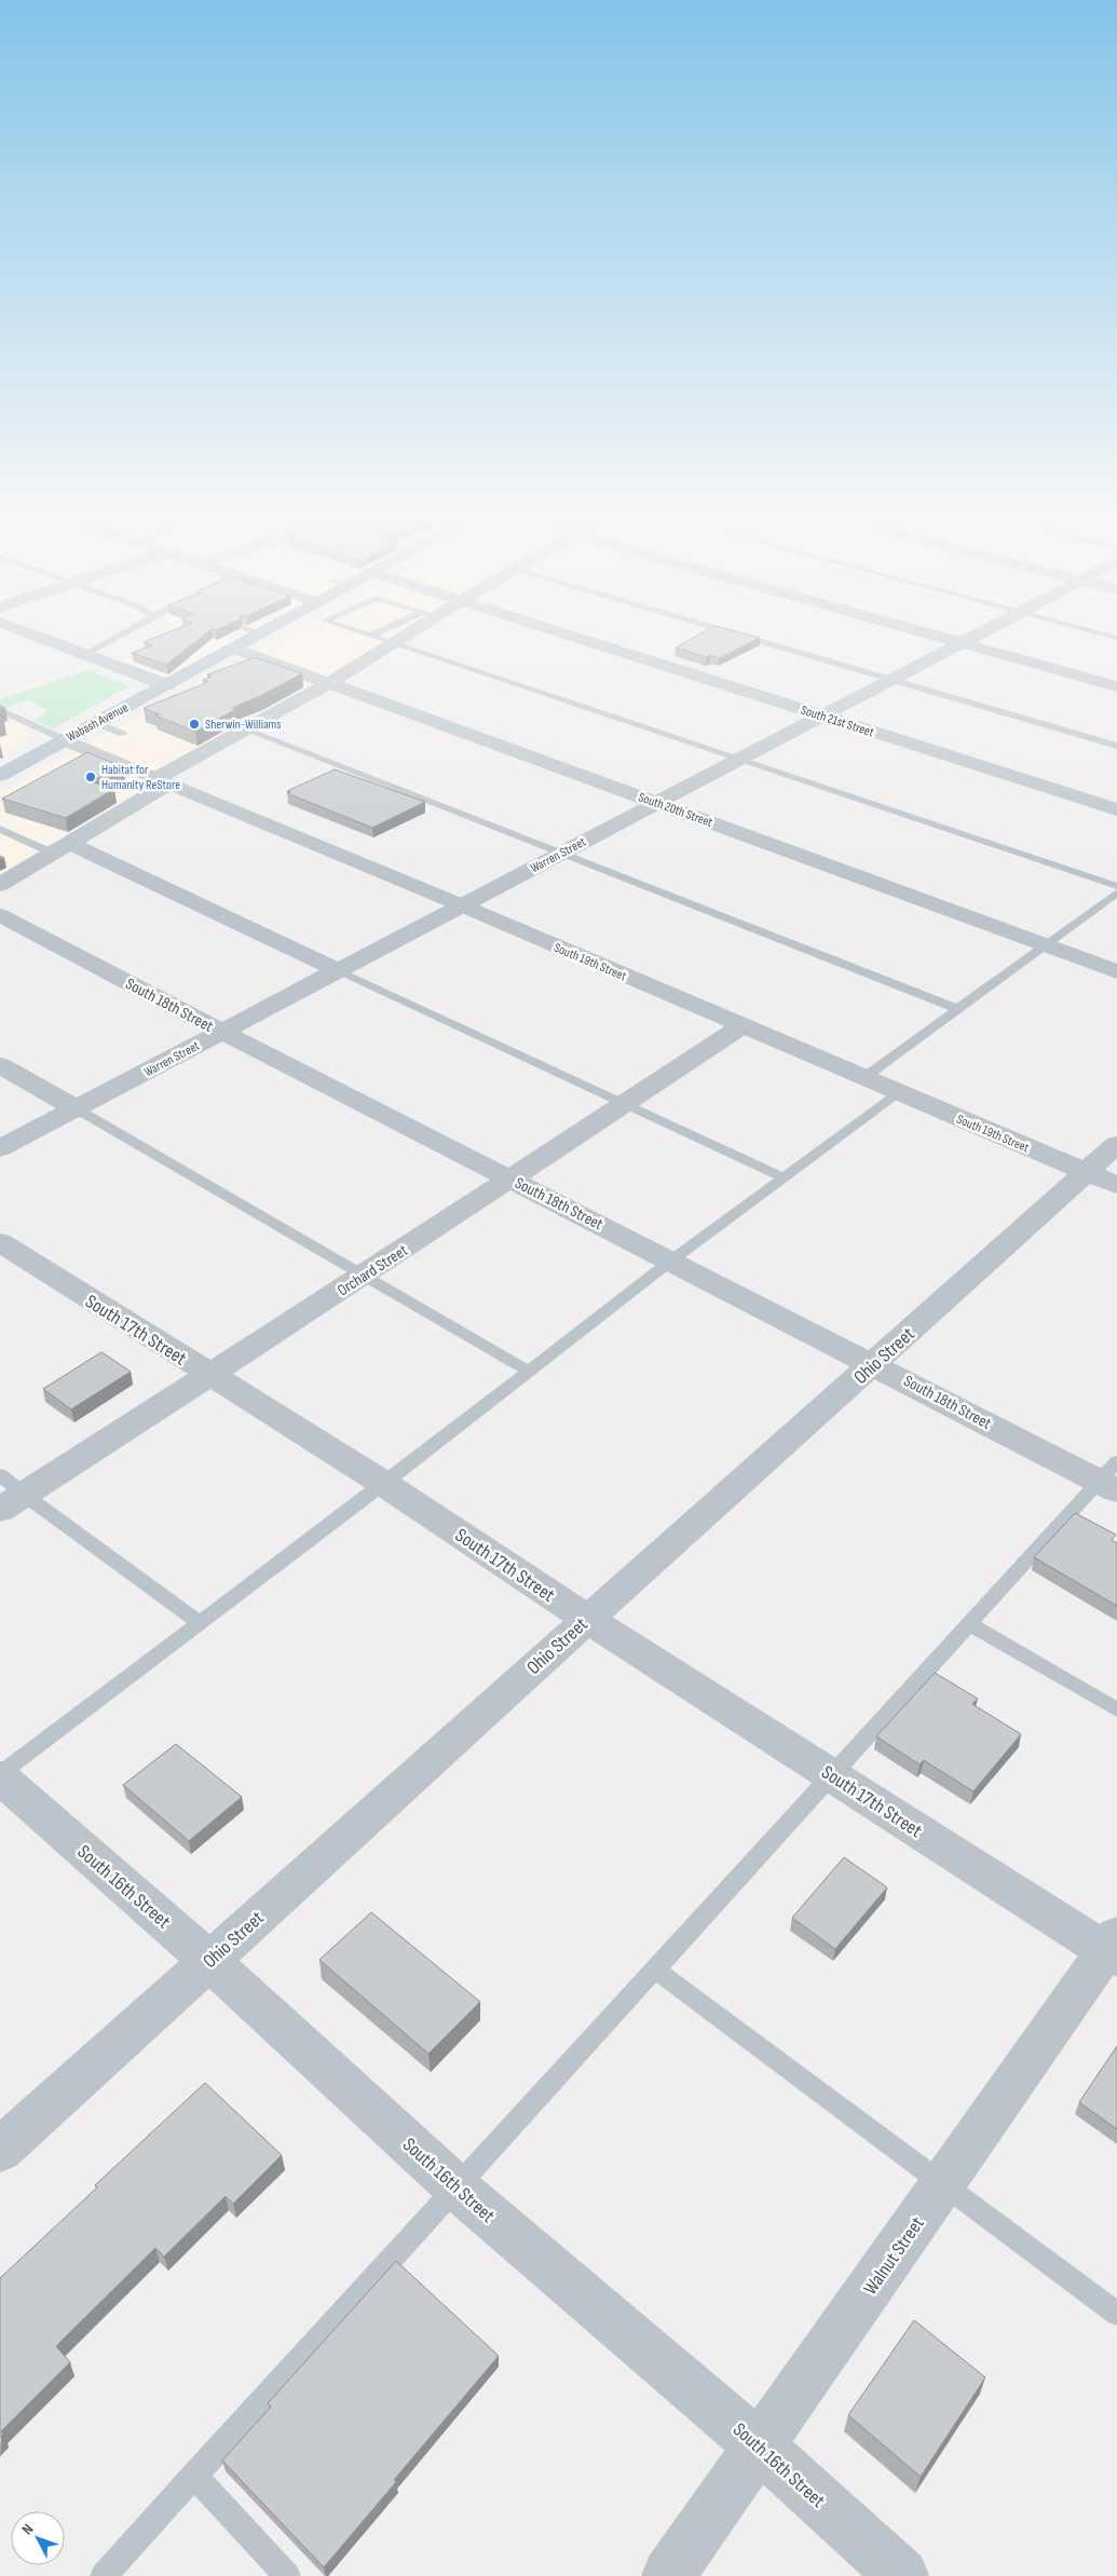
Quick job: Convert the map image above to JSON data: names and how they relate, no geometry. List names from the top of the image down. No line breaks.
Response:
{"streets":{"main road":["Wabash Avenue"],"street":["South 21st Street","South 20th Street","Warren Street","South 19th Street","South 18th Street","Orchard Street","South 17th Street","Ohio Street","South 16th Street","Walnut Street"]},"crossings":[["South 21st Street","Warren Street"],["Wabash Avenue","South 20th Street"],["Wabash Avenue","South 19th Street"],["South 20th Street","Warren Street"],["Warren Street","South 19th Street"],["Warren Street","South 18th Street"],["South 19th Street","Orchard Street"],["South 19th Street","Ohio Street"],["South 18th Street","Orchard Street"],["South 18th Street","Ohio Street"],["Orchard Street","South 17th Street"],["South 17th Street","Ohio Street"],["South 17th Street","Walnut Street"],["Ohio Street","South 16th Street"],["South 16th Street","Walnut Street"]],"places":["Sherwin-Williams","Habitat for Humanity ReStore"],"north":"top left"}
